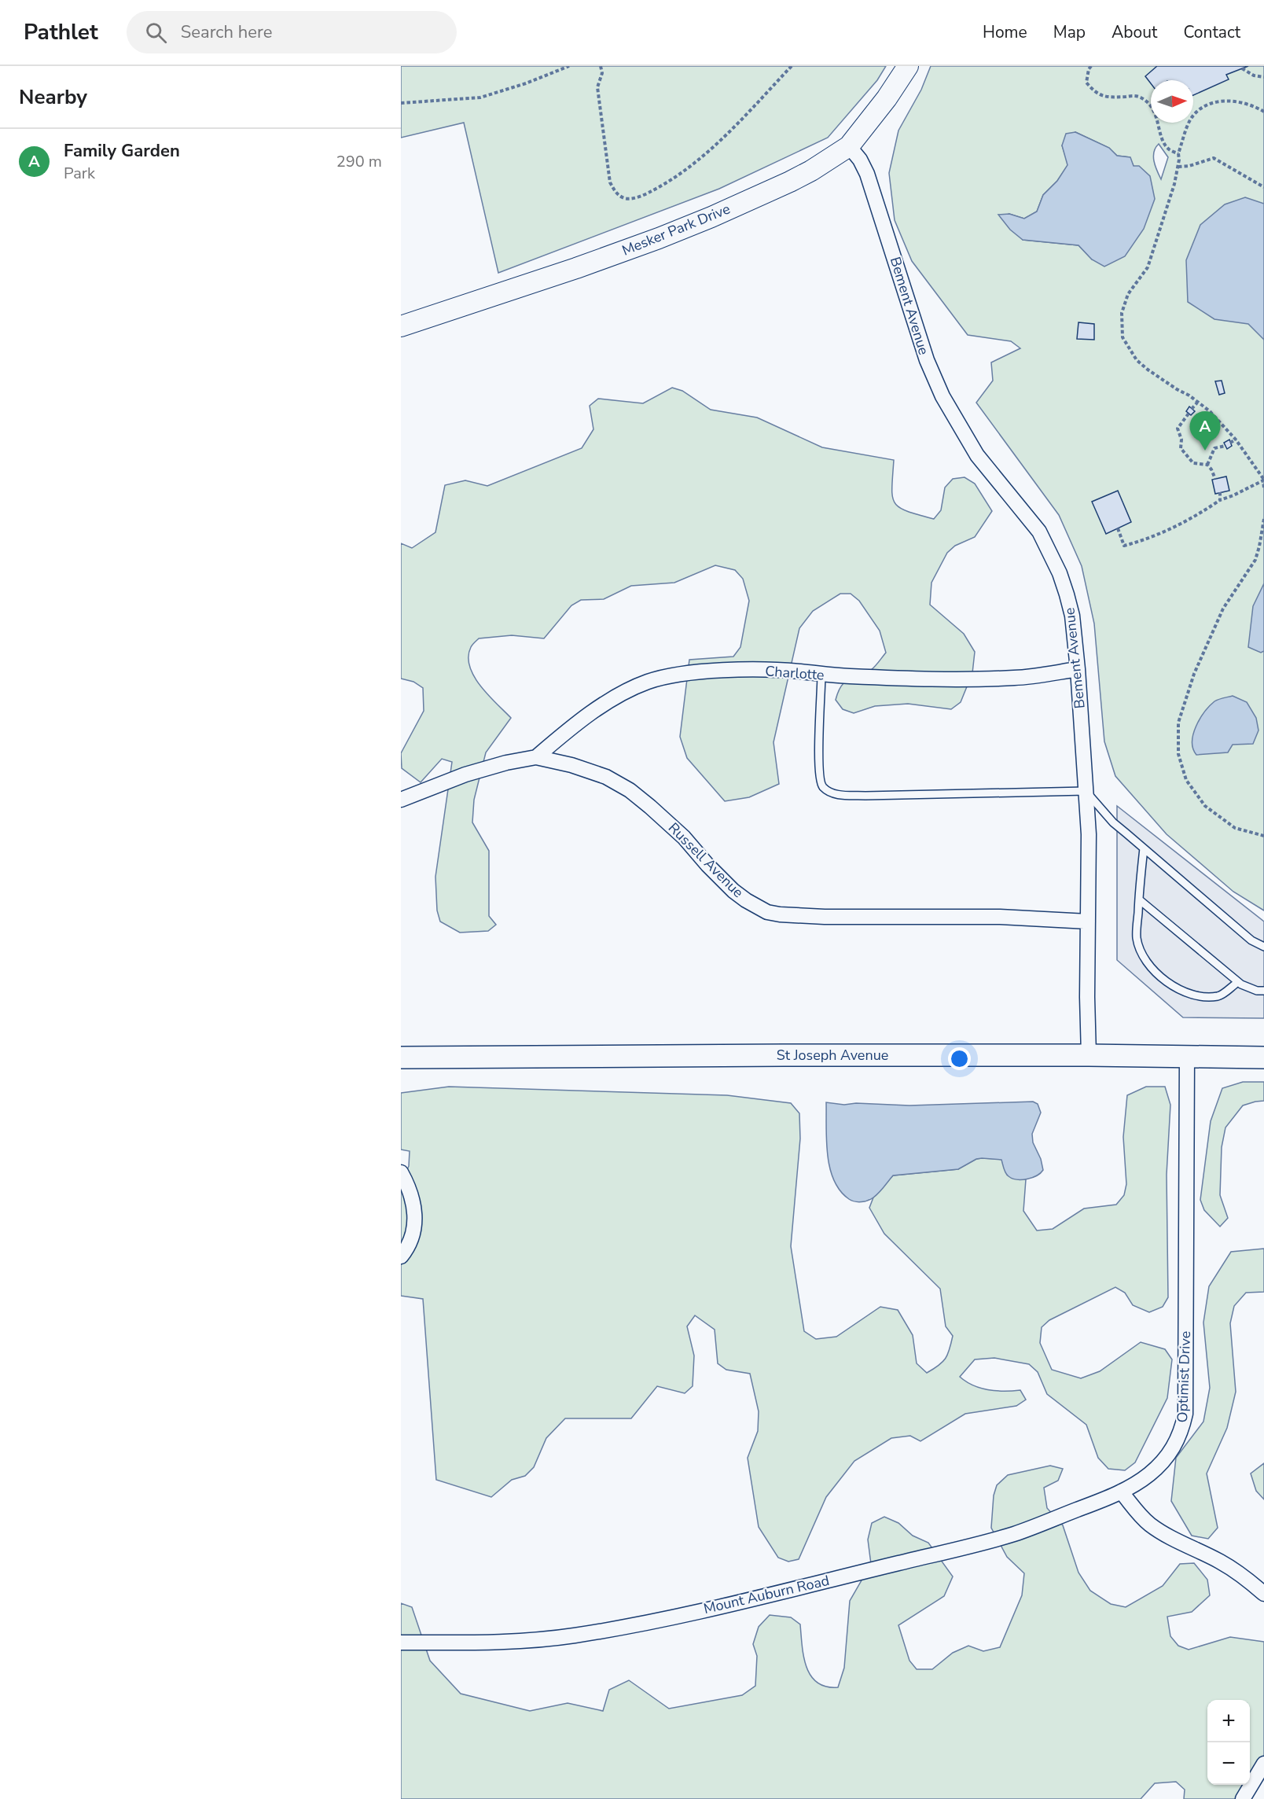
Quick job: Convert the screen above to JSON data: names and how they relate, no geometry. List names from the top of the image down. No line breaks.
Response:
{"streets":{"main road":["St Joseph Avenue"],"street":["Mesker Park Drive","Bement Avenue","Charlotte","Russell Avenue","Optimist Drive","Mount Auburn Road"]},"crossings":[["Mesker Park Drive","Bement Avenue"],["Bement Avenue","Charlotte"],["Bement Avenue","Russell Avenue"],["Bement Avenue","St Joseph Avenue"],["Charlotte","Russell Avenue"],["St Joseph Avenue","Optimist Drive"],["Optimist Drive","Mount Auburn Road"]],"north":"right","page":{"header":"Pathlet","search":"Search here","nav":["Home","Map","About","Contact"],"heading":"Nearby","list":[{"mark":"A","name":"Family Garden","note":"Park","value":"290 m"}],"pins":"A","map_buttons":["+","−"]}}
